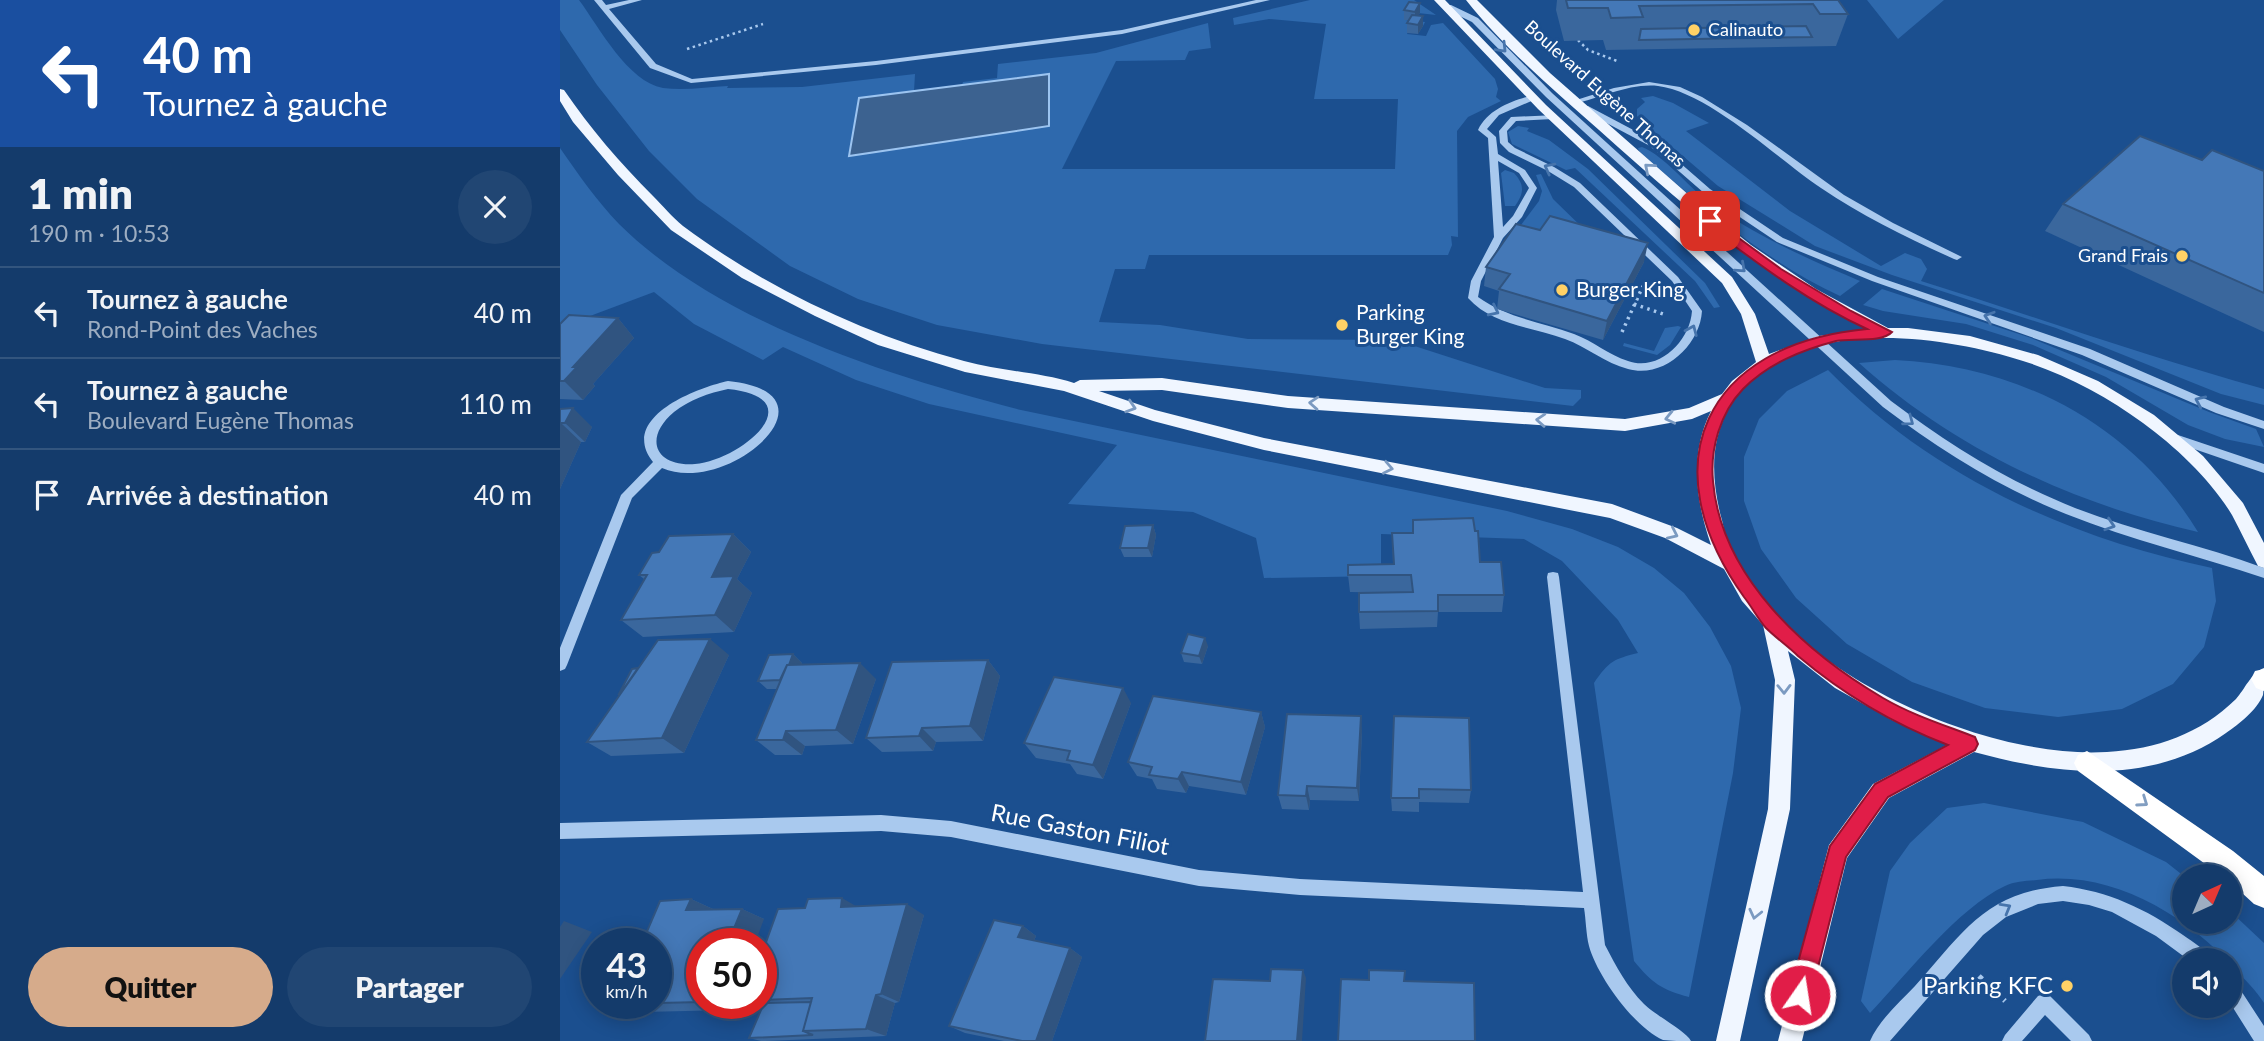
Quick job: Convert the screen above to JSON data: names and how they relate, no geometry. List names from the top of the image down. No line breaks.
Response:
{"streets":{"main road":["Boulevard Eugène Thomas"],"street":["Rue Gaston Filiot"]},"places":["Calinauto","Grand Frais","Burger King","Parking Burger King","Parking KFC"],"north":"top right","page":{"turn":["40 m","Tournez à gauche"],"heading":["1 min","190 m · 10:53"],"list":[{"name":"Tournez à gauche","note":"Rond-Point des Vaches","value":"40 m"},{"name":"Tournez à gauche","note":"Boulevard Eugène Thomas","value":"110 m"},{"name":"Arrivée à destination","value":"40 m"}],"speed":"43 km/h","limit":"50","buttons":["Quitter","Partager"]}}
